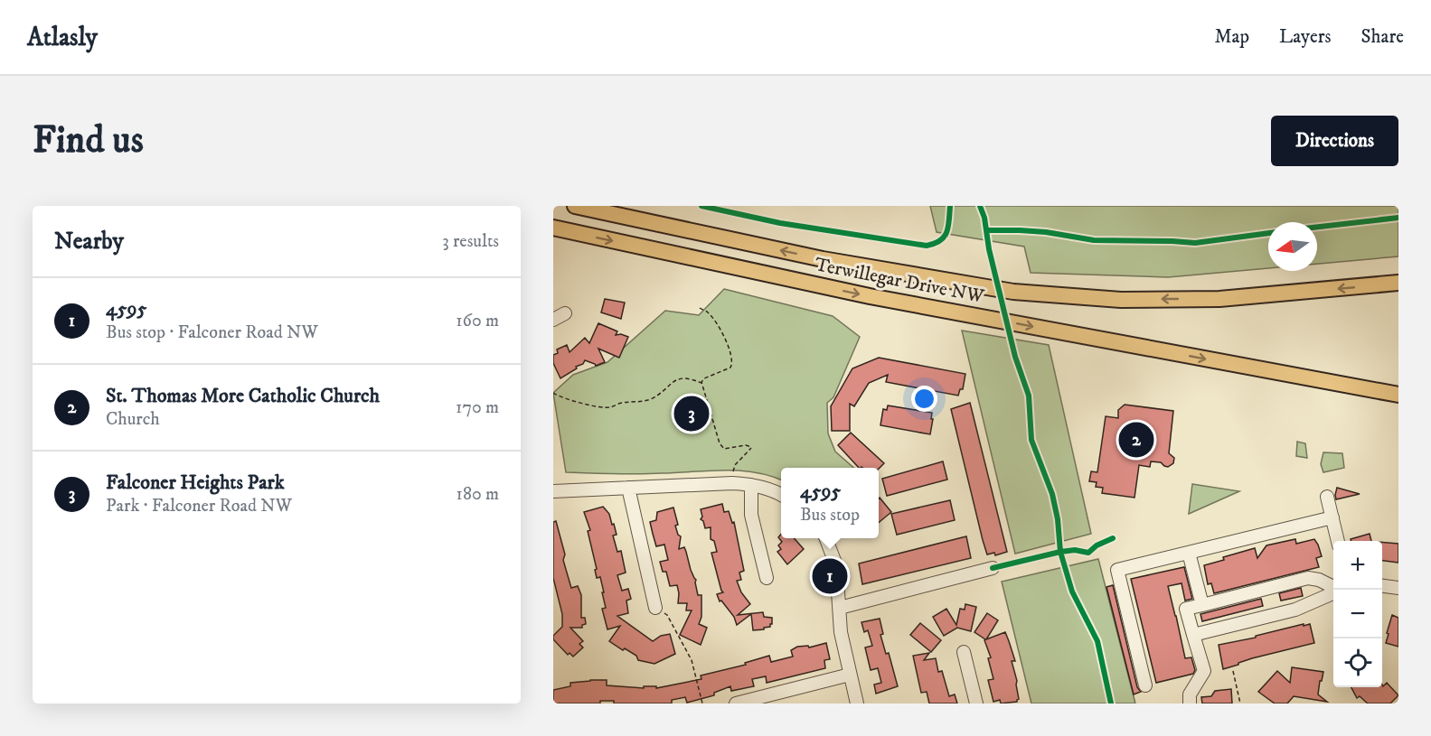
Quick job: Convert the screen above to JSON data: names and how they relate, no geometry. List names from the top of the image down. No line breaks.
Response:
{"streets":{"main road":["Terwillegar Drive NW"]},"north":"left","page":{"header":"Atlasly","nav":["Map","Layers","Share"],"buttons":"Directions","title":"Find us","heading":["Nearby","3 results"],"list":[{"mark":"1","name":"4595","note":"Bus stop · Falconer Road NW","value":"160 m"},{"mark":"2","name":"St. Thomas More Catholic Church","note":"Church","value":"170 m"},{"mark":"3","name":"Falconer Heights Park","note":"Park · Falconer Road NW","value":"180 m"}],"pins":["3","2","1"],"popup":["4595","Bus stop"],"map_buttons":["+","−"]}}
